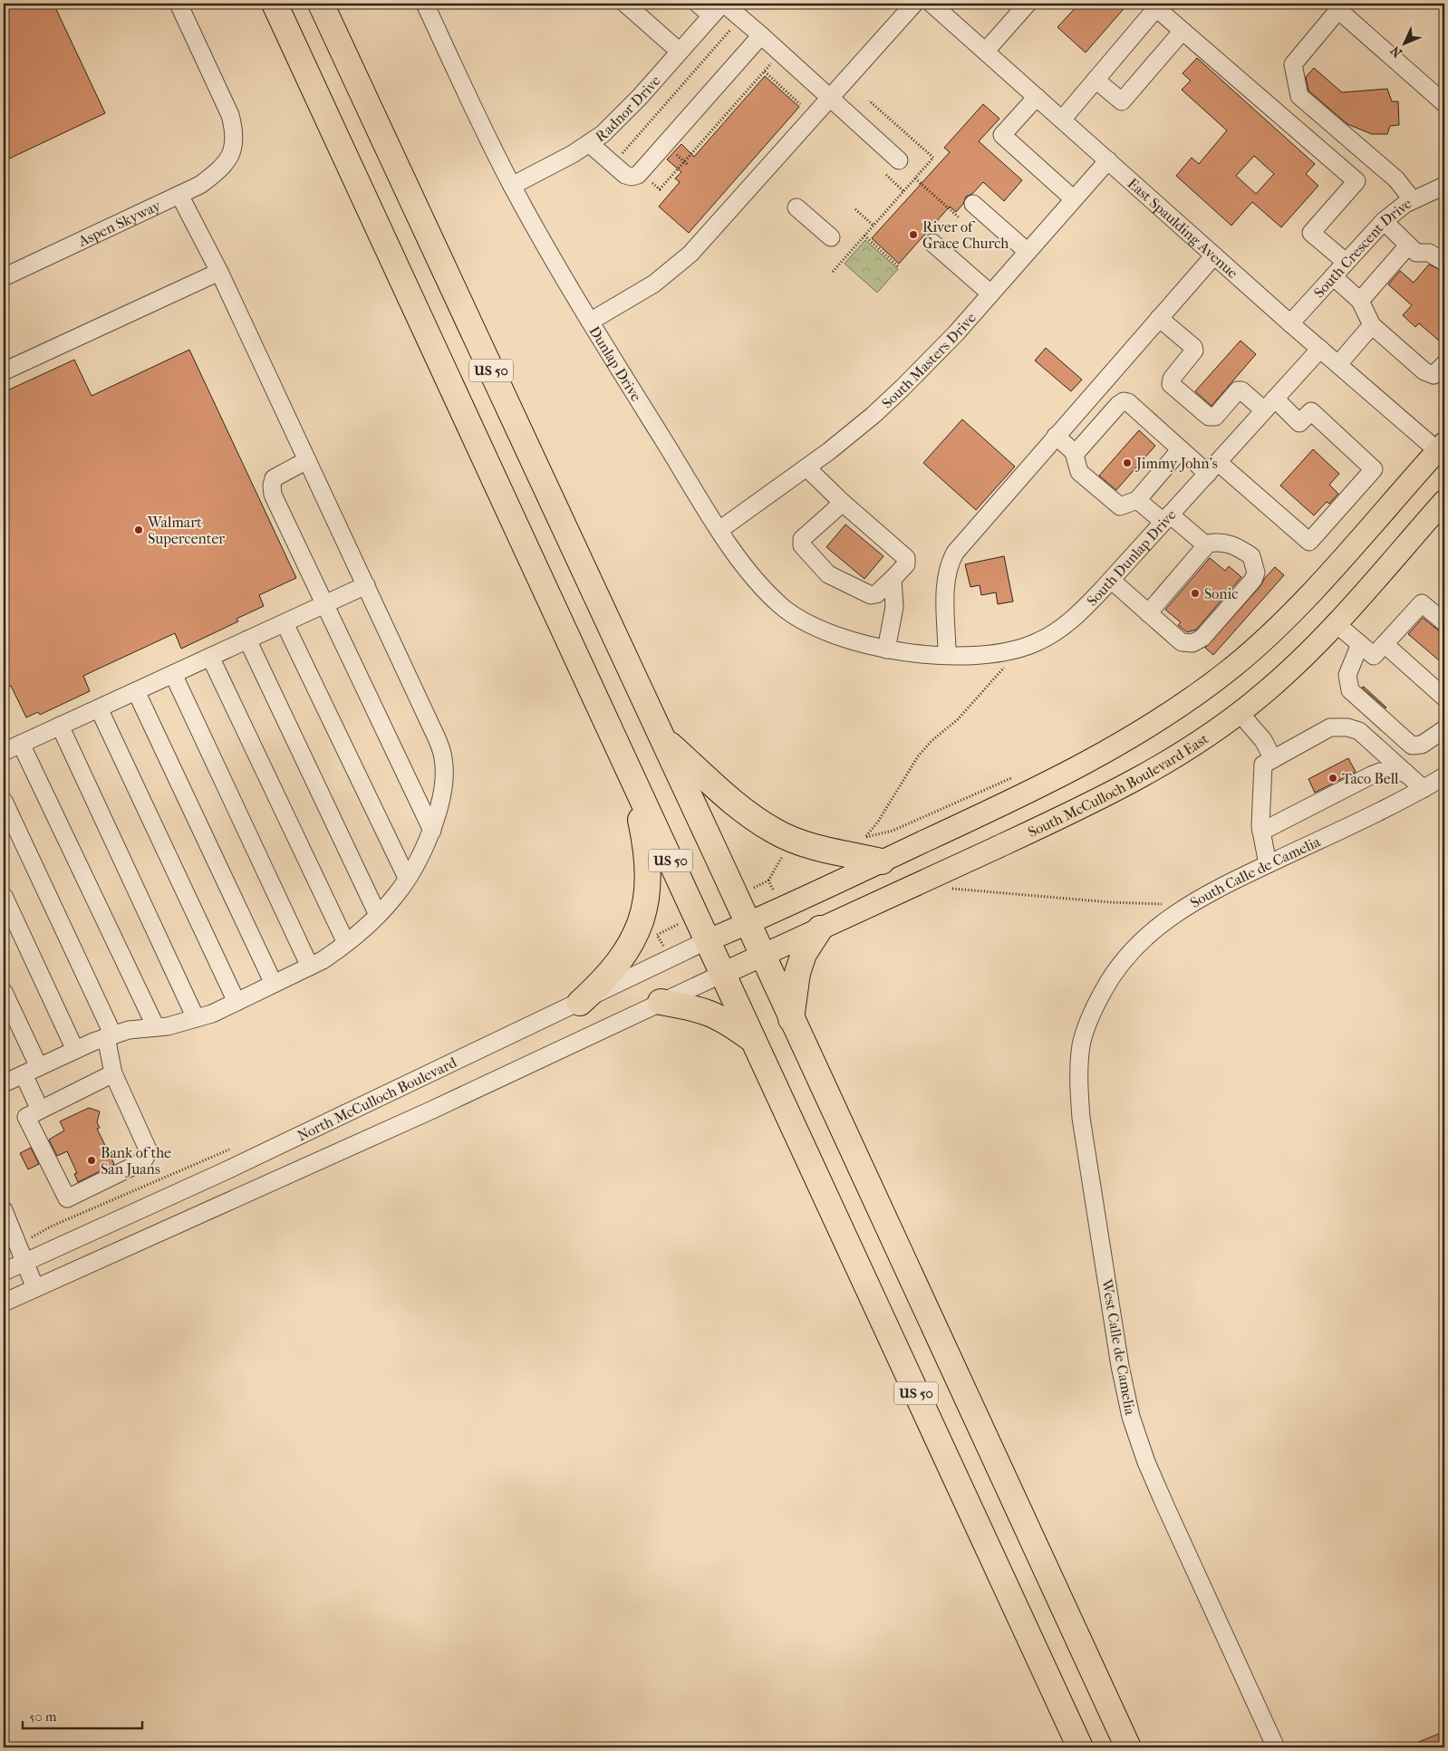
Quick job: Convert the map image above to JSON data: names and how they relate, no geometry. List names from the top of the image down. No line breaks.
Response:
{"streets":{"highway":["US 50"],"main road":["South McCulloch Boulevard East","North McCulloch Boulevard"],"street":["Radnor Drive","Aspen Skyway","East Spaulding Avenue","South Crescent Drive","South Masters Drive","Dunlap Drive","South Dunlap Drive","South Calle de Camelia","West Calle de Camelia"]},"crossings":[["Radnor Drive","Dunlap Drive"],["East Spaulding Avenue","South Crescent Drive"],["East Spaulding Avenue","South Masters Drive"],["East Spaulding Avenue","South Dunlap Drive"],["South Masters Drive","Dunlap Drive"],["Dunlap Drive","South Dunlap Drive"],["US 50","South McCulloch Boulevard East"],["US 50","North McCulloch Boulevard"],["South Calle de Camelia","West Calle de Camelia"]],"places":["River of Grace Church","Jimmy John's","Walmart Supercenter","Sonic","Taco Bell","Bank of the San Juans"],"scale_bar":"50 m","north":"bottom left"}
